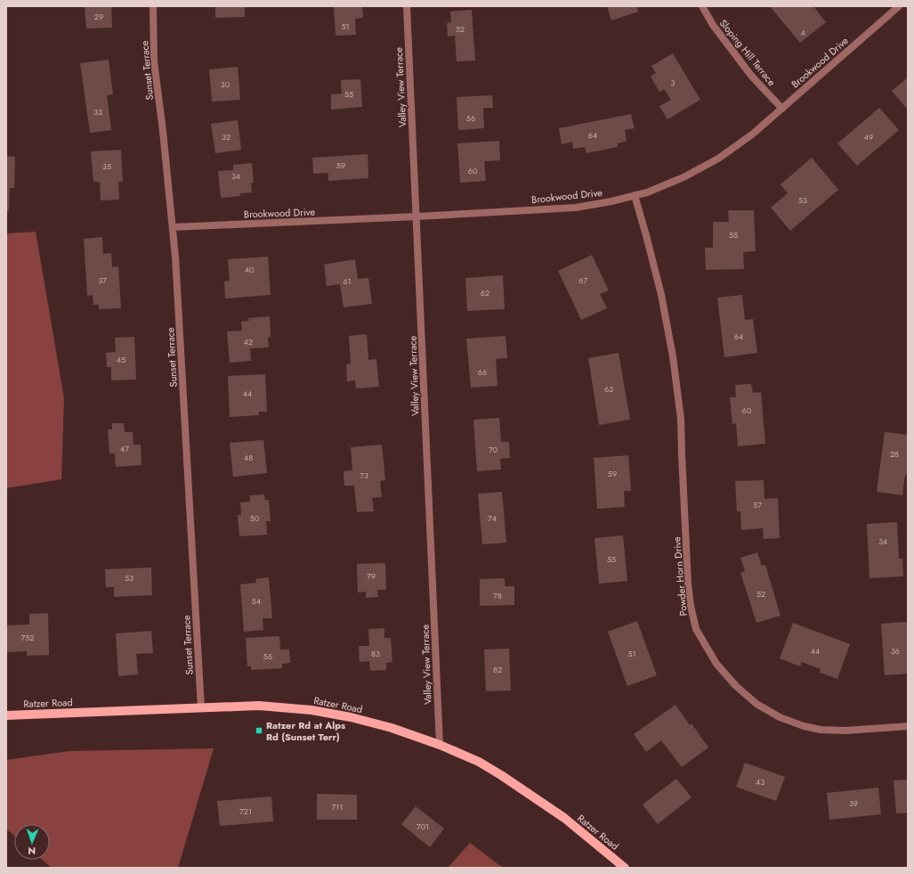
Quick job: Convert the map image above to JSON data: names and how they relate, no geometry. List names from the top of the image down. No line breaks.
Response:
{"streets":{"main road":["Ratzer Road"],"street":["Sloping Hill Terrace","Brookwood Drive","Sunset Terrace","Valley View Terrace","Powder Horn Drive"]},"crossings":[["Sloping Hill Terrace","Brookwood Drive"],["Brookwood Drive","Sunset Terrace"],["Brookwood Drive","Valley View Terrace"],["Brookwood Drive","Powder Horn Drive"],["Sunset Terrace","Ratzer Road"],["Valley View Terrace","Ratzer Road"]],"places":{"transit":["Ratzer Rd at Alps Rd (Sunset Terr)"]},"house_numbers":["29","51","52","4","3","30","55","33","56","64","32","49","59","35","60","34","53","55","40","37","67","61","62","64","42","45","66","63","44","60","47","70","28","48","59","73","57","50","74","34","55","79","53","52","78","54","752","44","36","83","51","56","82","43","39","711","721","701"],"north":"bottom"}
